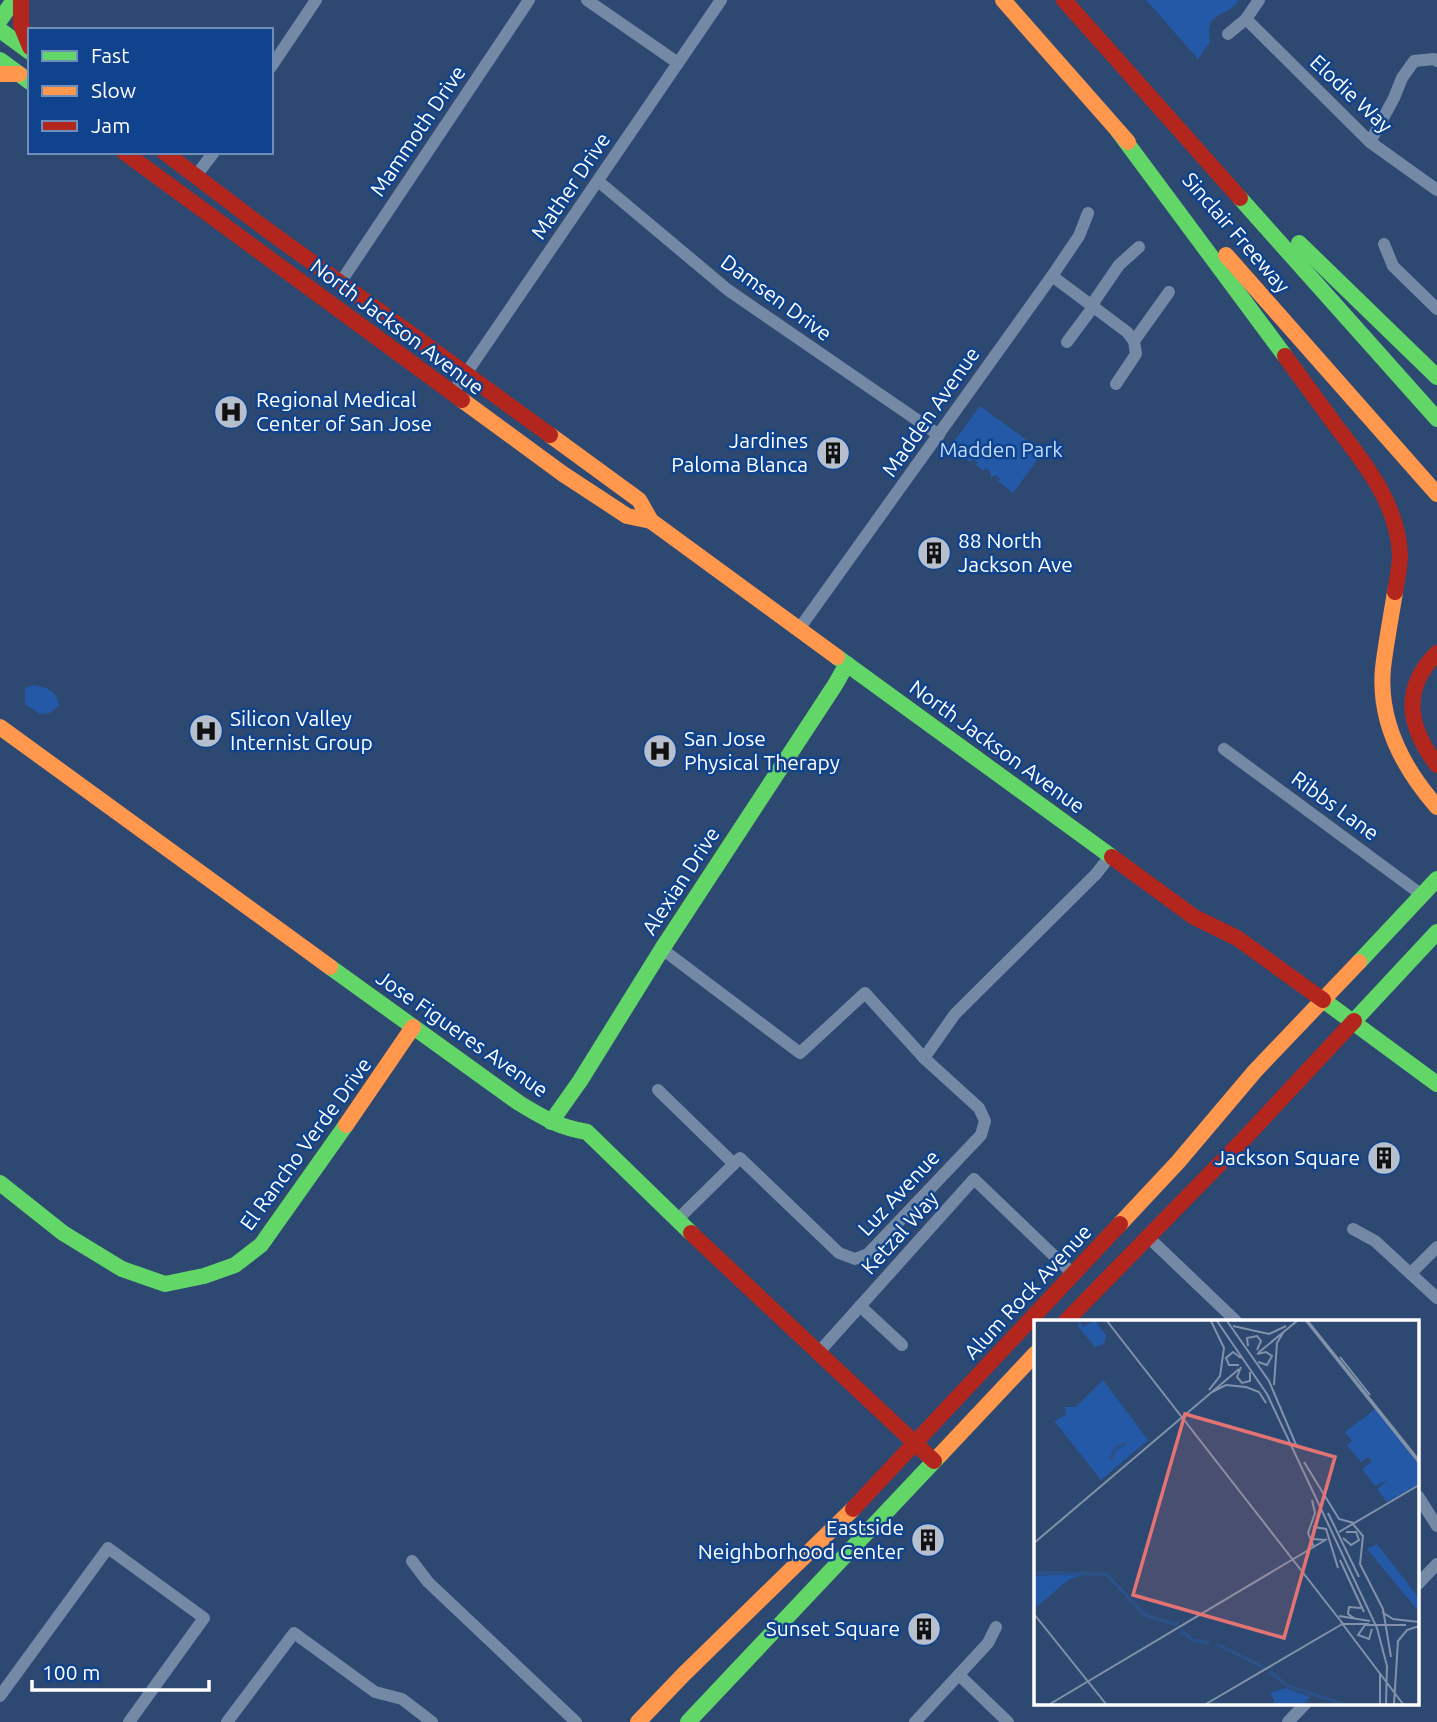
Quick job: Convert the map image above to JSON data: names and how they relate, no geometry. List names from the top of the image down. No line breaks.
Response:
{"streets":{"main road":["Sinclair Freeway","North Jackson Avenue","Alexian Drive","Jose Figueres Avenue","El Rancho Verde Drive","Alum Rock Avenue"],"street":["Elodie Way","Mammoth Drive","Mather Drive","Damsen Drive","Madden Avenue","Ribbs Lane","Luz Avenue","Ketzal Way"]},"crossings":[["Mammoth Drive","North Jackson Avenue"],["Mather Drive","Damsen Drive"],["Mather Drive","North Jackson Avenue"],["Damsen Drive","Madden Avenue"],["North Jackson Avenue","Madden Avenue"],["North Jackson Avenue","Alexian Drive"],["North Jackson Avenue","Alum Rock Avenue"],["Ribbs Lane","Alum Rock Avenue"],["Alexian Drive","Jose Figueres Avenue"],["Alexian Drive","Luz Avenue"],["Jose Figueres Avenue","El Rancho Verde Drive"],["Jose Figueres Avenue","Ketzal Way"],["Jose Figueres Avenue","Alum Rock Avenue"],["Ketzal Way","Alum Rock Avenue"]],"parks":["Madden Park"],"places":{"hospital":["Regional Medical Center of San Jose","Silicon Valley Internist Group","San Jose Physical Therapy"],"building":["Jardines Paloma Blanca","88 North Jackson Ave","Jackson Square","Eastside Neighborhood Center","Sunset Square"]},"legend":["Fast","Slow","Jam"],"scale_bar":"100 m"}
